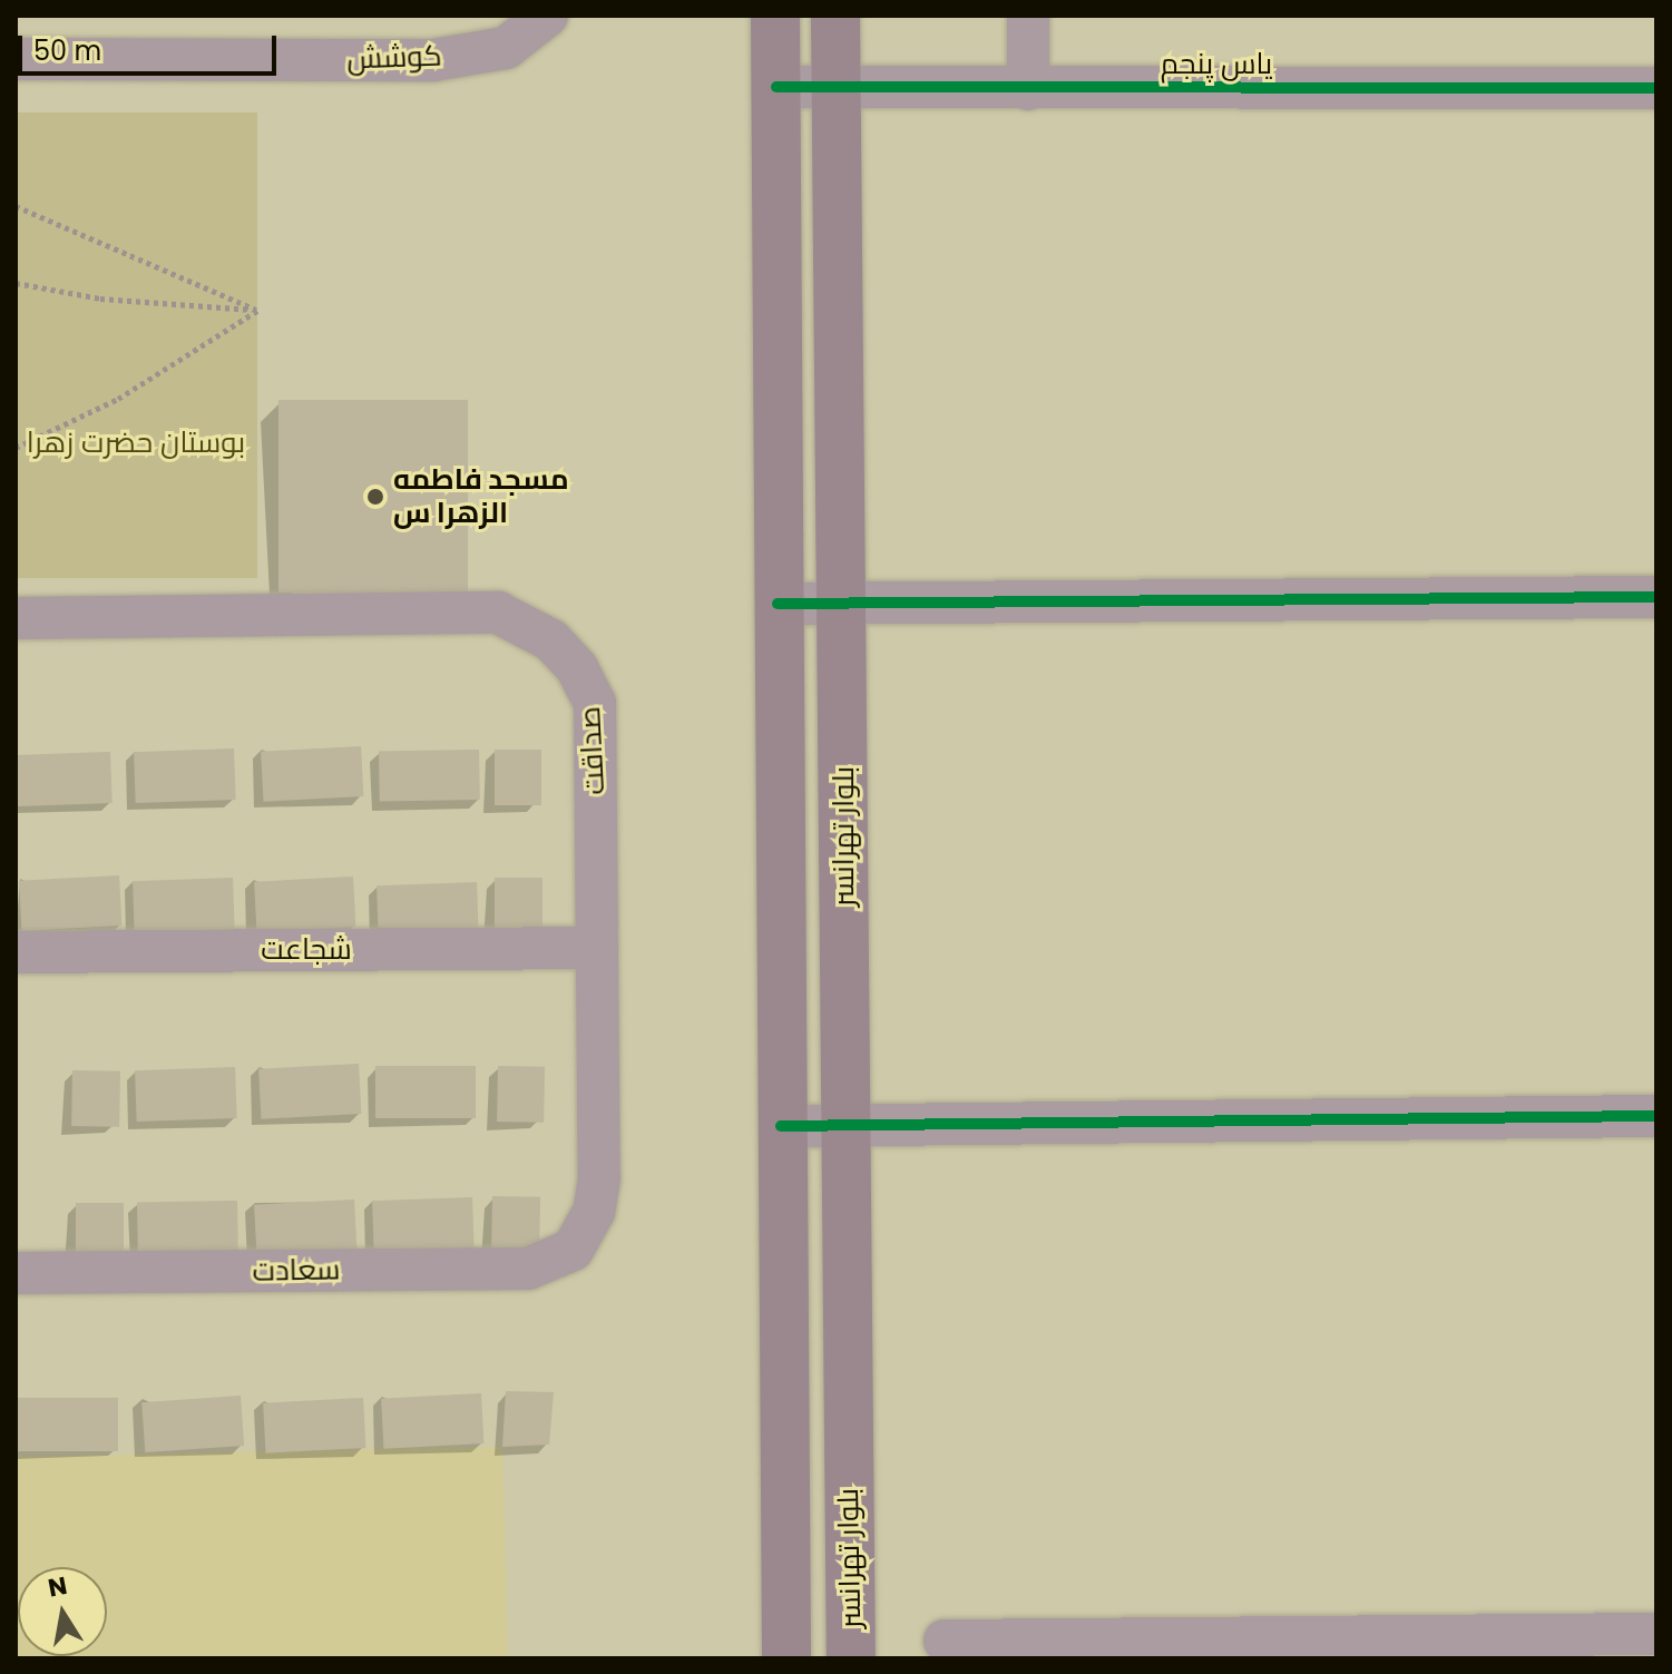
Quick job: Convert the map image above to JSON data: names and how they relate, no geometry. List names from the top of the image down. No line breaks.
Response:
{"streets":{"main road":["بلوار تهرانسر"],"street":["کوشش","یاس پنجم","صداقت","شجاعت","سعادت"]},"crossings":[["یاس پنجم","بلوار تهرانسر"],["صداقت","شجاعت"],["صداقت","سعادت"]],"parks":["بوستان حضرت زهرا"],"places":["مسجد فاطمه الزهرا س"],"scale_bar":"50 m","north":"top"}
